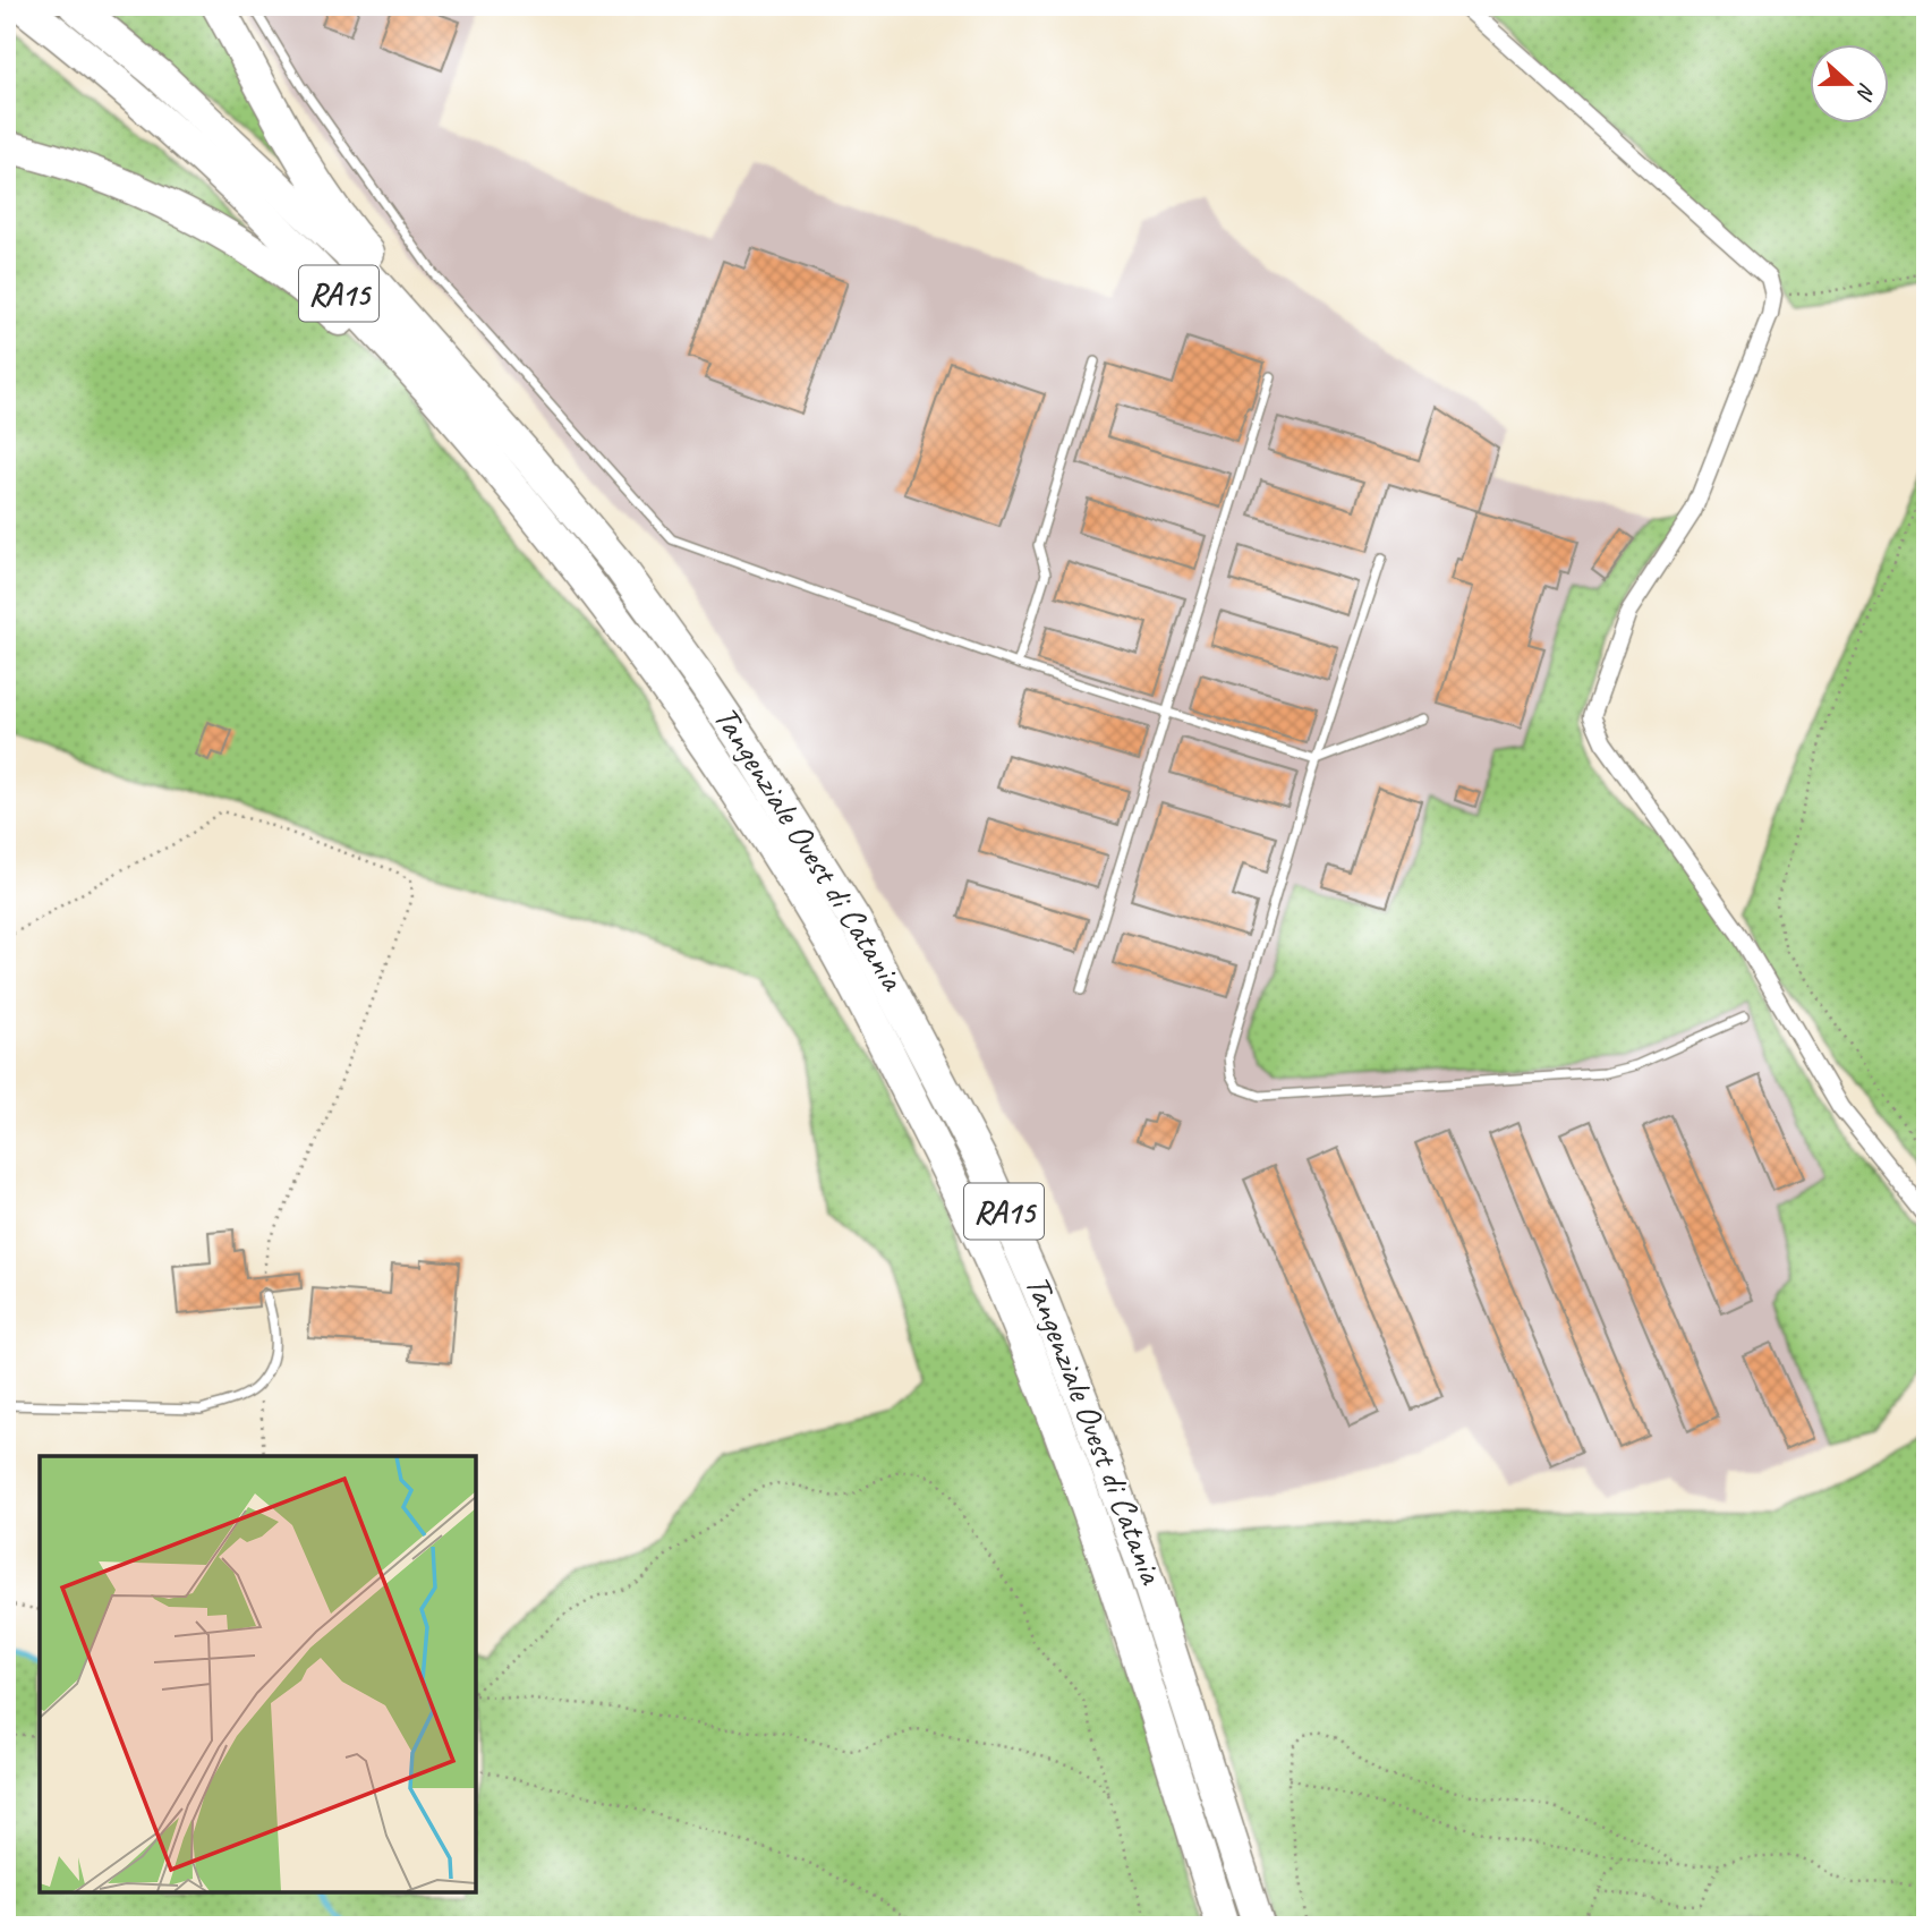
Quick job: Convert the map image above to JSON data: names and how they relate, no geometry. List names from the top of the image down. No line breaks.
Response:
{"streets":{"highway":["RA15","Tangenziale Ovest di Catania"]},"north":"right"}
